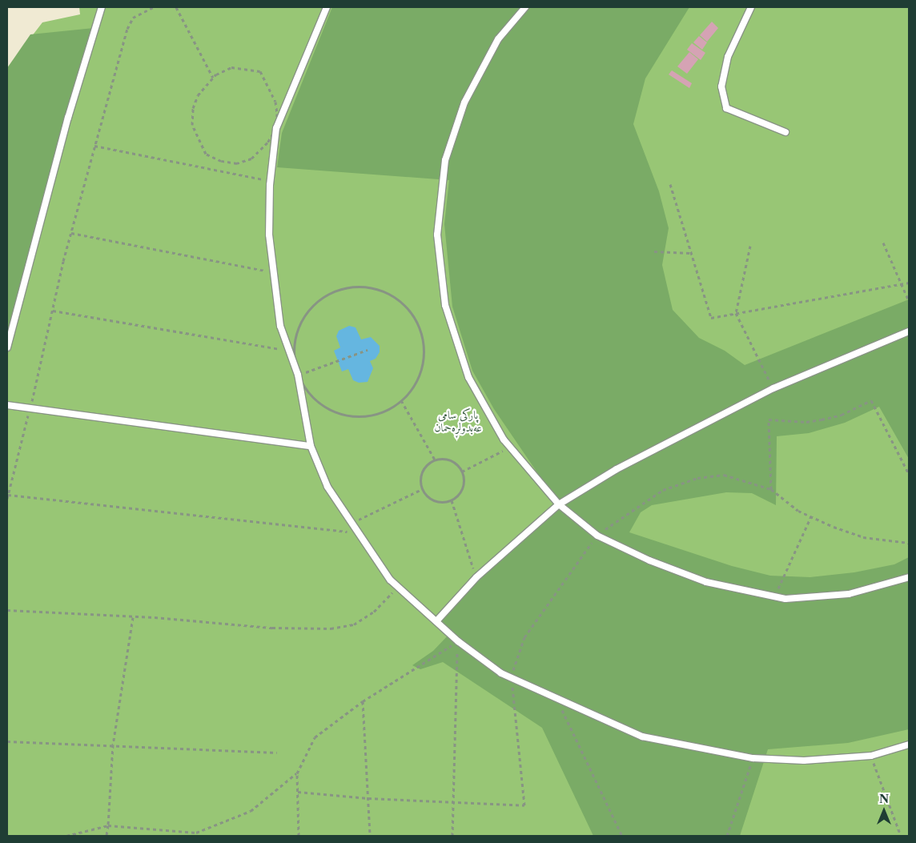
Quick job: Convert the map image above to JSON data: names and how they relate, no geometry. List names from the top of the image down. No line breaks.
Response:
{"parks":["پارکی سامی عەبدولڕەحمان"],"north":"top"}
